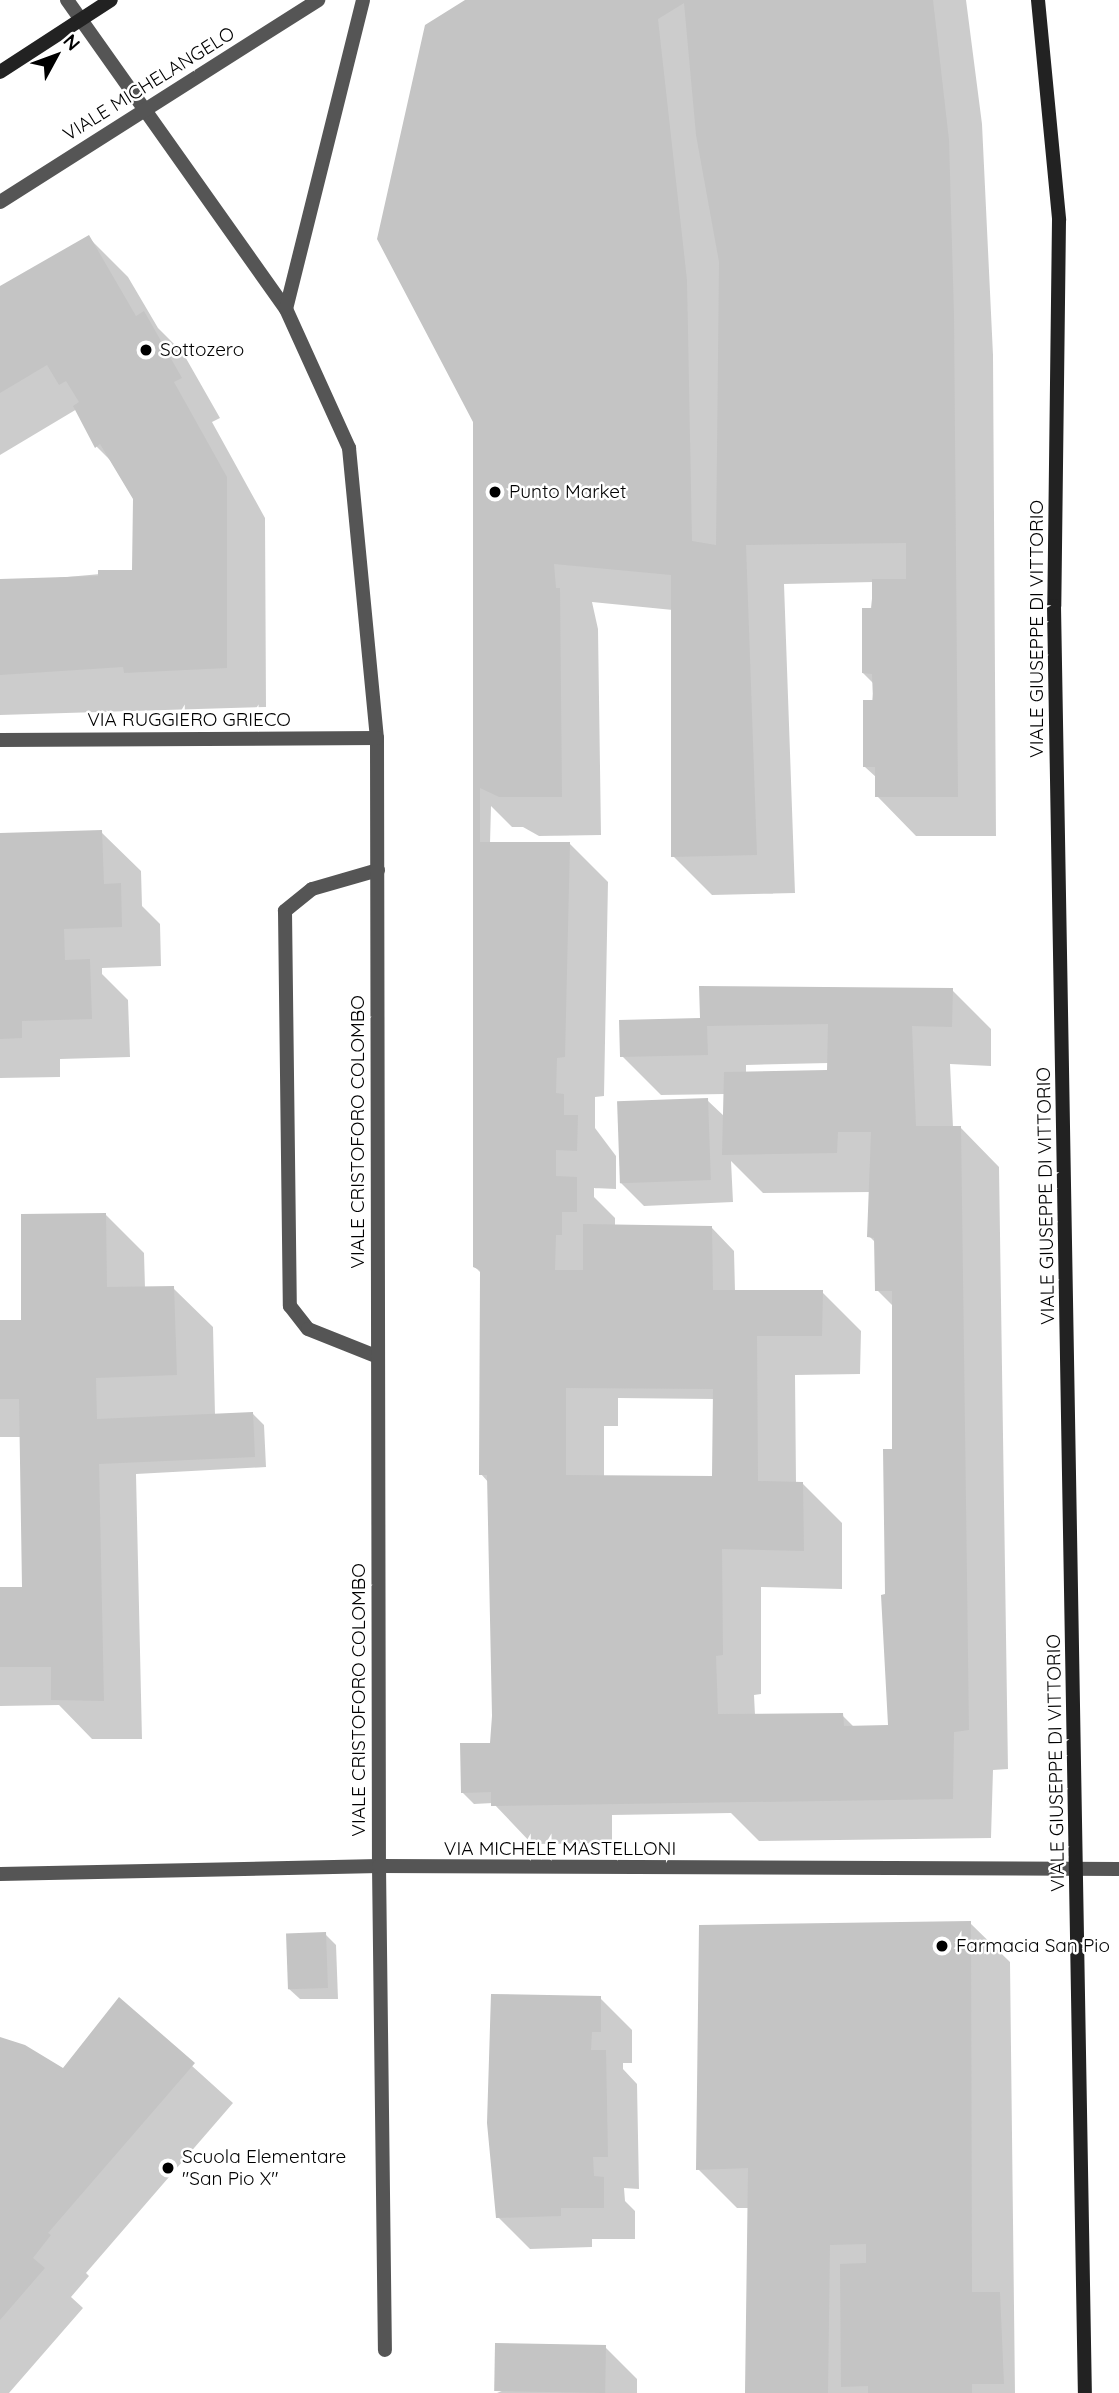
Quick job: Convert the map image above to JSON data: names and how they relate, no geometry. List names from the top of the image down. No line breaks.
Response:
{"streets":{"street":["VIALE MICHELANGELO","VIALE GIUSEPPE DI VITTORIO","VIA RUGGIERO GRIECO","VIALE CRISTOFORO COLOMBO","VIA MICHELE MASTELLONI"]},"crossings":[["VIALE MICHELANGELO","VIALE CRISTOFORO COLOMBO"],["VIALE GIUSEPPE DI VITTORIO","VIA MICHELE MASTELLONI"],["VIA RUGGIERO GRIECO","VIALE CRISTOFORO COLOMBO"],["VIALE CRISTOFORO COLOMBO","VIA MICHELE MASTELLONI"]],"places":["Sottozero","Punto Market","Farmacia San Pio","Scuola Elementare \"San Pio X\""],"north":"top right"}
